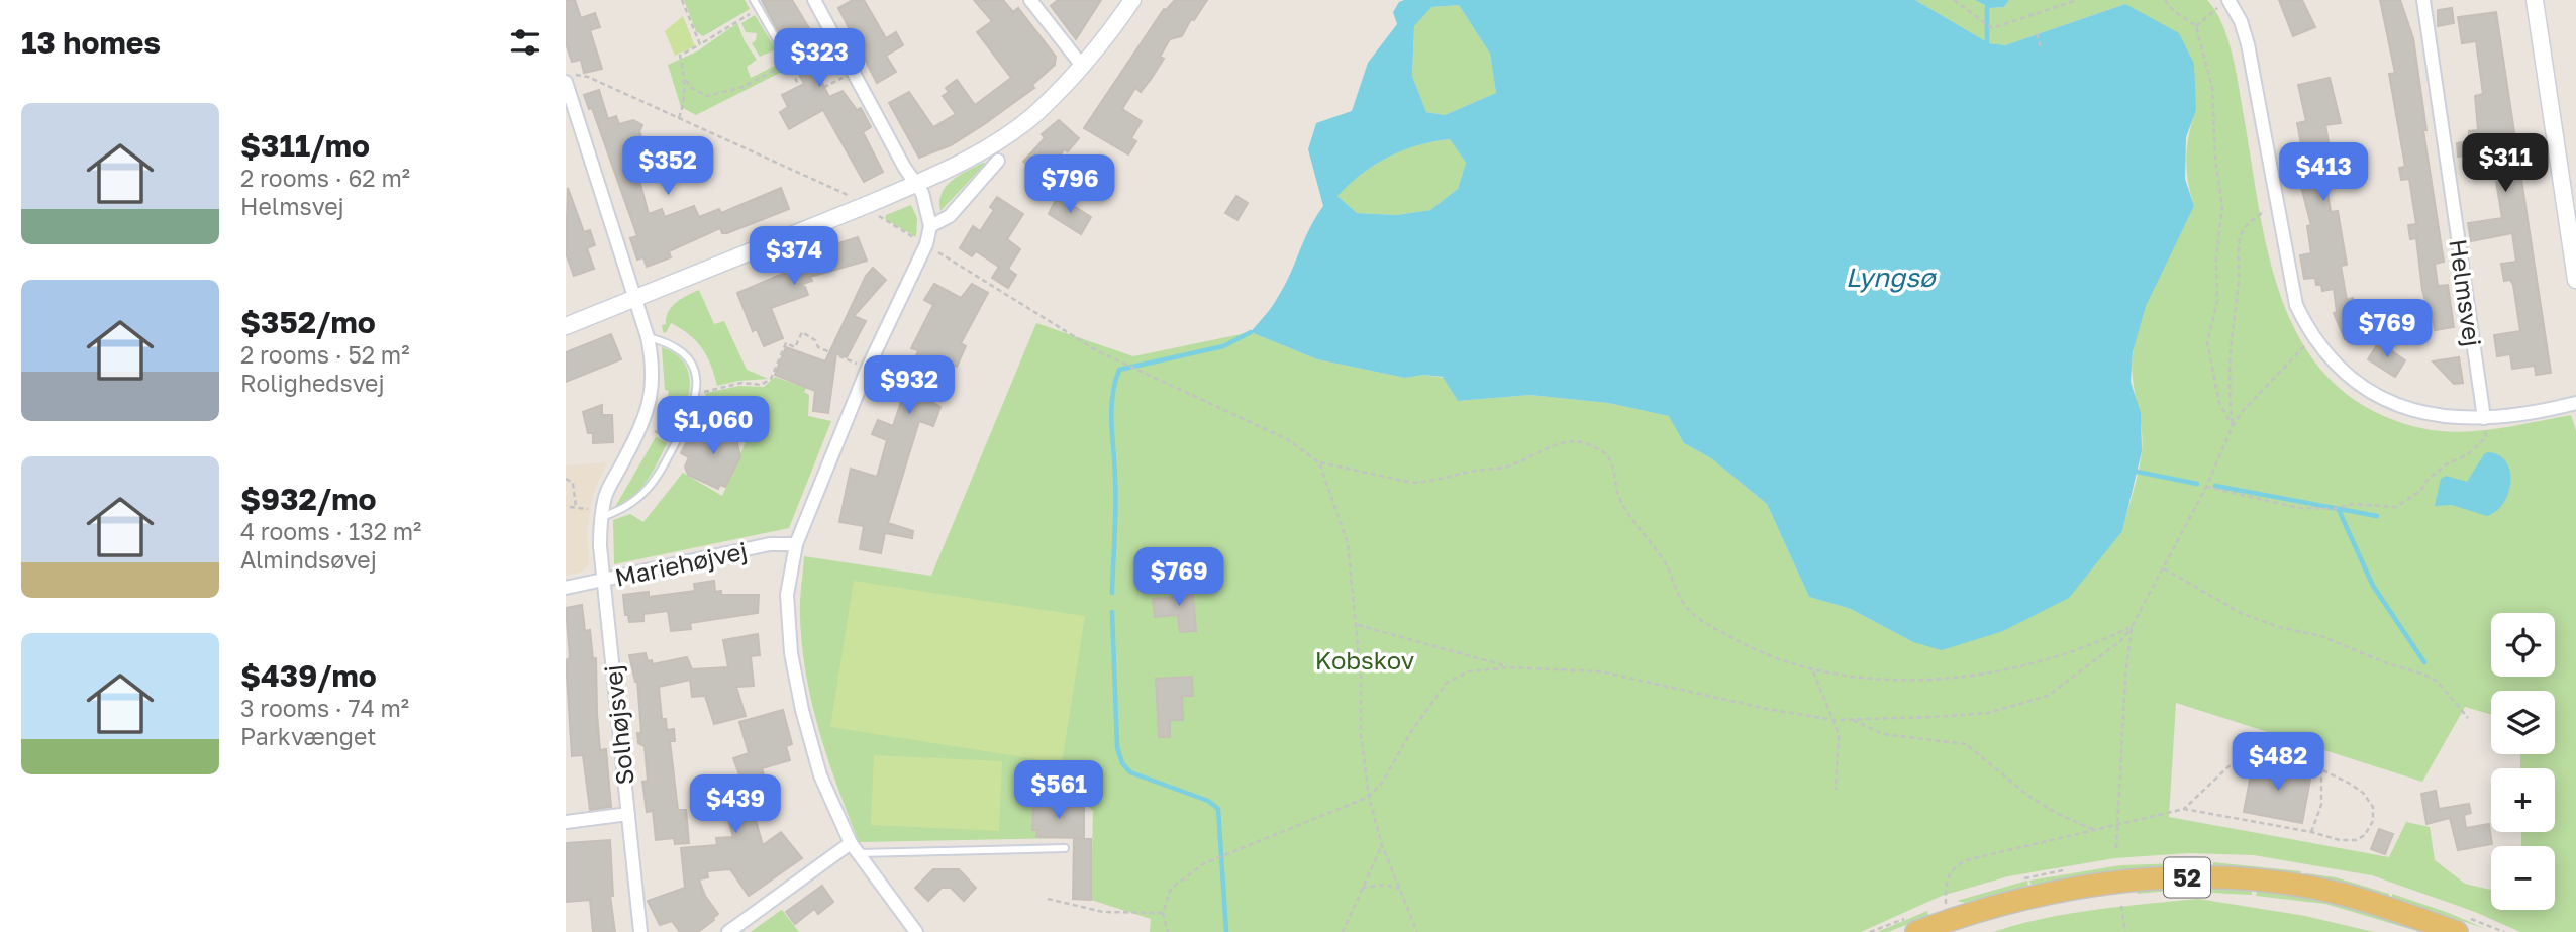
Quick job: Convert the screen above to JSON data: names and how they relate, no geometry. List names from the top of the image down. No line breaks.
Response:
{"streets":{"main road":["52"],"street":["Helmsvej","Mariehøjvej","Solhøjsvej"]},"crossings":[["Mariehøjvej","Solhøjsvej"]],"water":["Lyngsø"],"parks":["Kobskov"],"page":{"heading":"13 homes","price":["$323","$311","$352","$413","$796","$374","$769","$932","$1,060","$769","$482","$561","$439"],"list":[{"name":"$311/mo","note":"2 rooms · 62 m² · Helmsvej"},{"name":"$352/mo","note":"2 rooms · 52 m² · Rolighedsvej"},{"name":"$932/mo","note":"4 rooms · 132 m² · Almindsøvej"},{"name":"$439/mo","note":"3 rooms · 74 m² · Parkvænget"}],"map_buttons":["+","−"]}}
